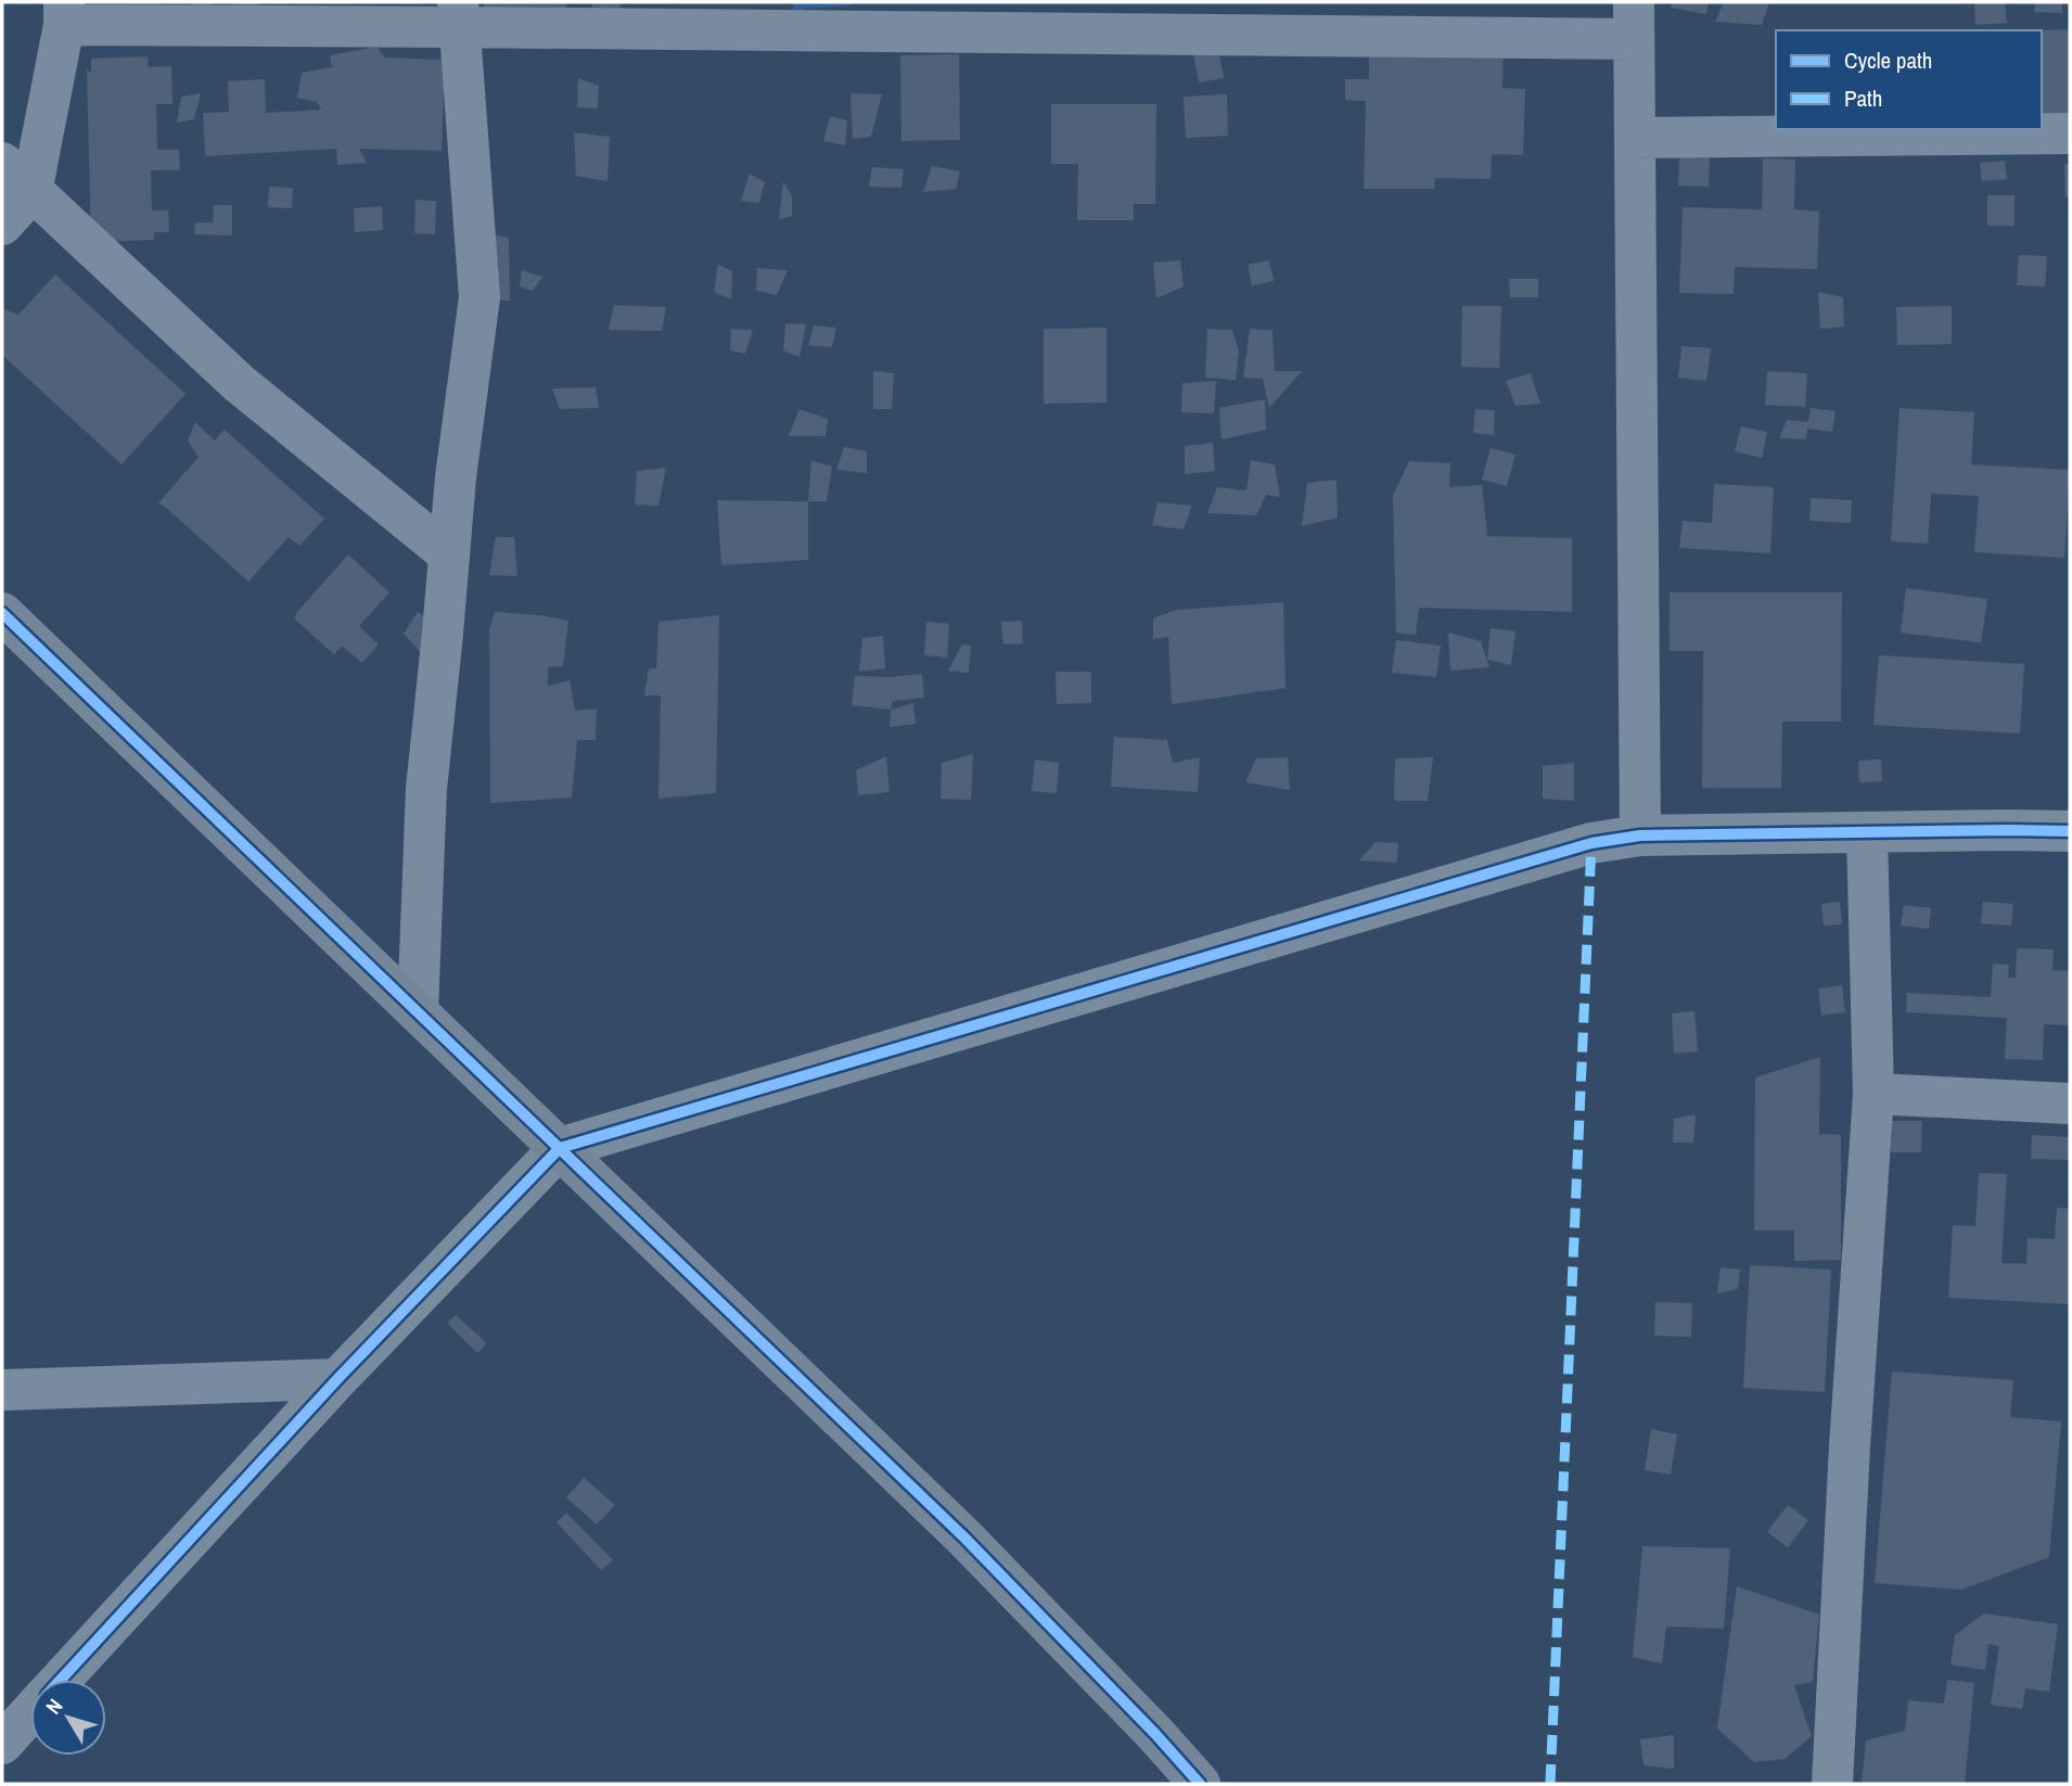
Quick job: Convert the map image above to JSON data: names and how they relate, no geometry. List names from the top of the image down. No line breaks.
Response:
{"legend":["Cycle path","Path"],"north":"top left"}
